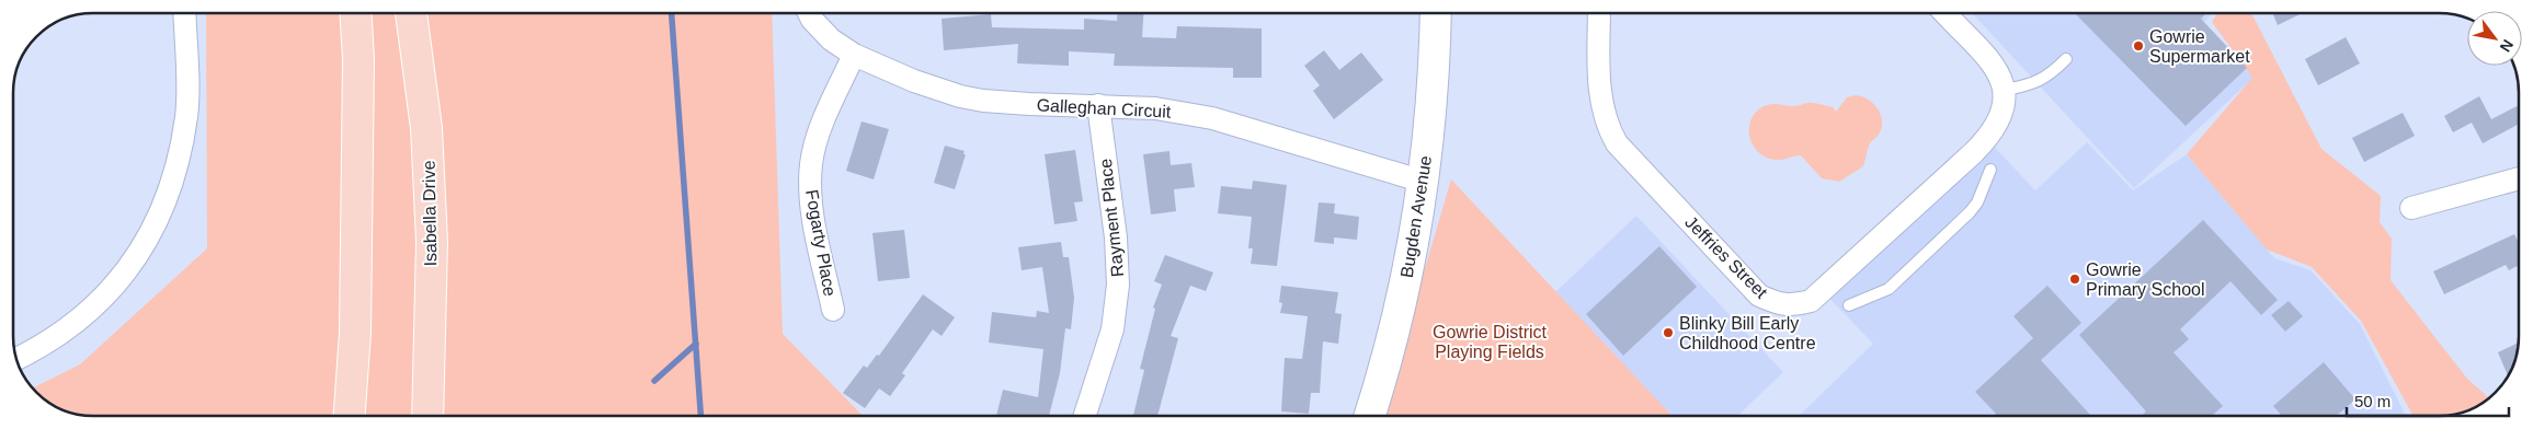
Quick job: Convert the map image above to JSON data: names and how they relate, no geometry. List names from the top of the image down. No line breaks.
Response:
{"streets":{"main road":["Isabella Drive"],"street":["Galleghan Circuit","Bugden Avenue","Rayment Place","Fogarty Place","Jeffries Street"]},"crossings":[["Galleghan Circuit","Bugden Avenue"],["Galleghan Circuit","Rayment Place"],["Galleghan Circuit","Fogarty Place"]],"parks":["Gowrie District Playing Fields"],"places":["Gowrie Supermarket","Gowrie Primary School","Blinky Bill Early Childhood Centre"],"scale_bar":"50 m","north":"bottom right"}
